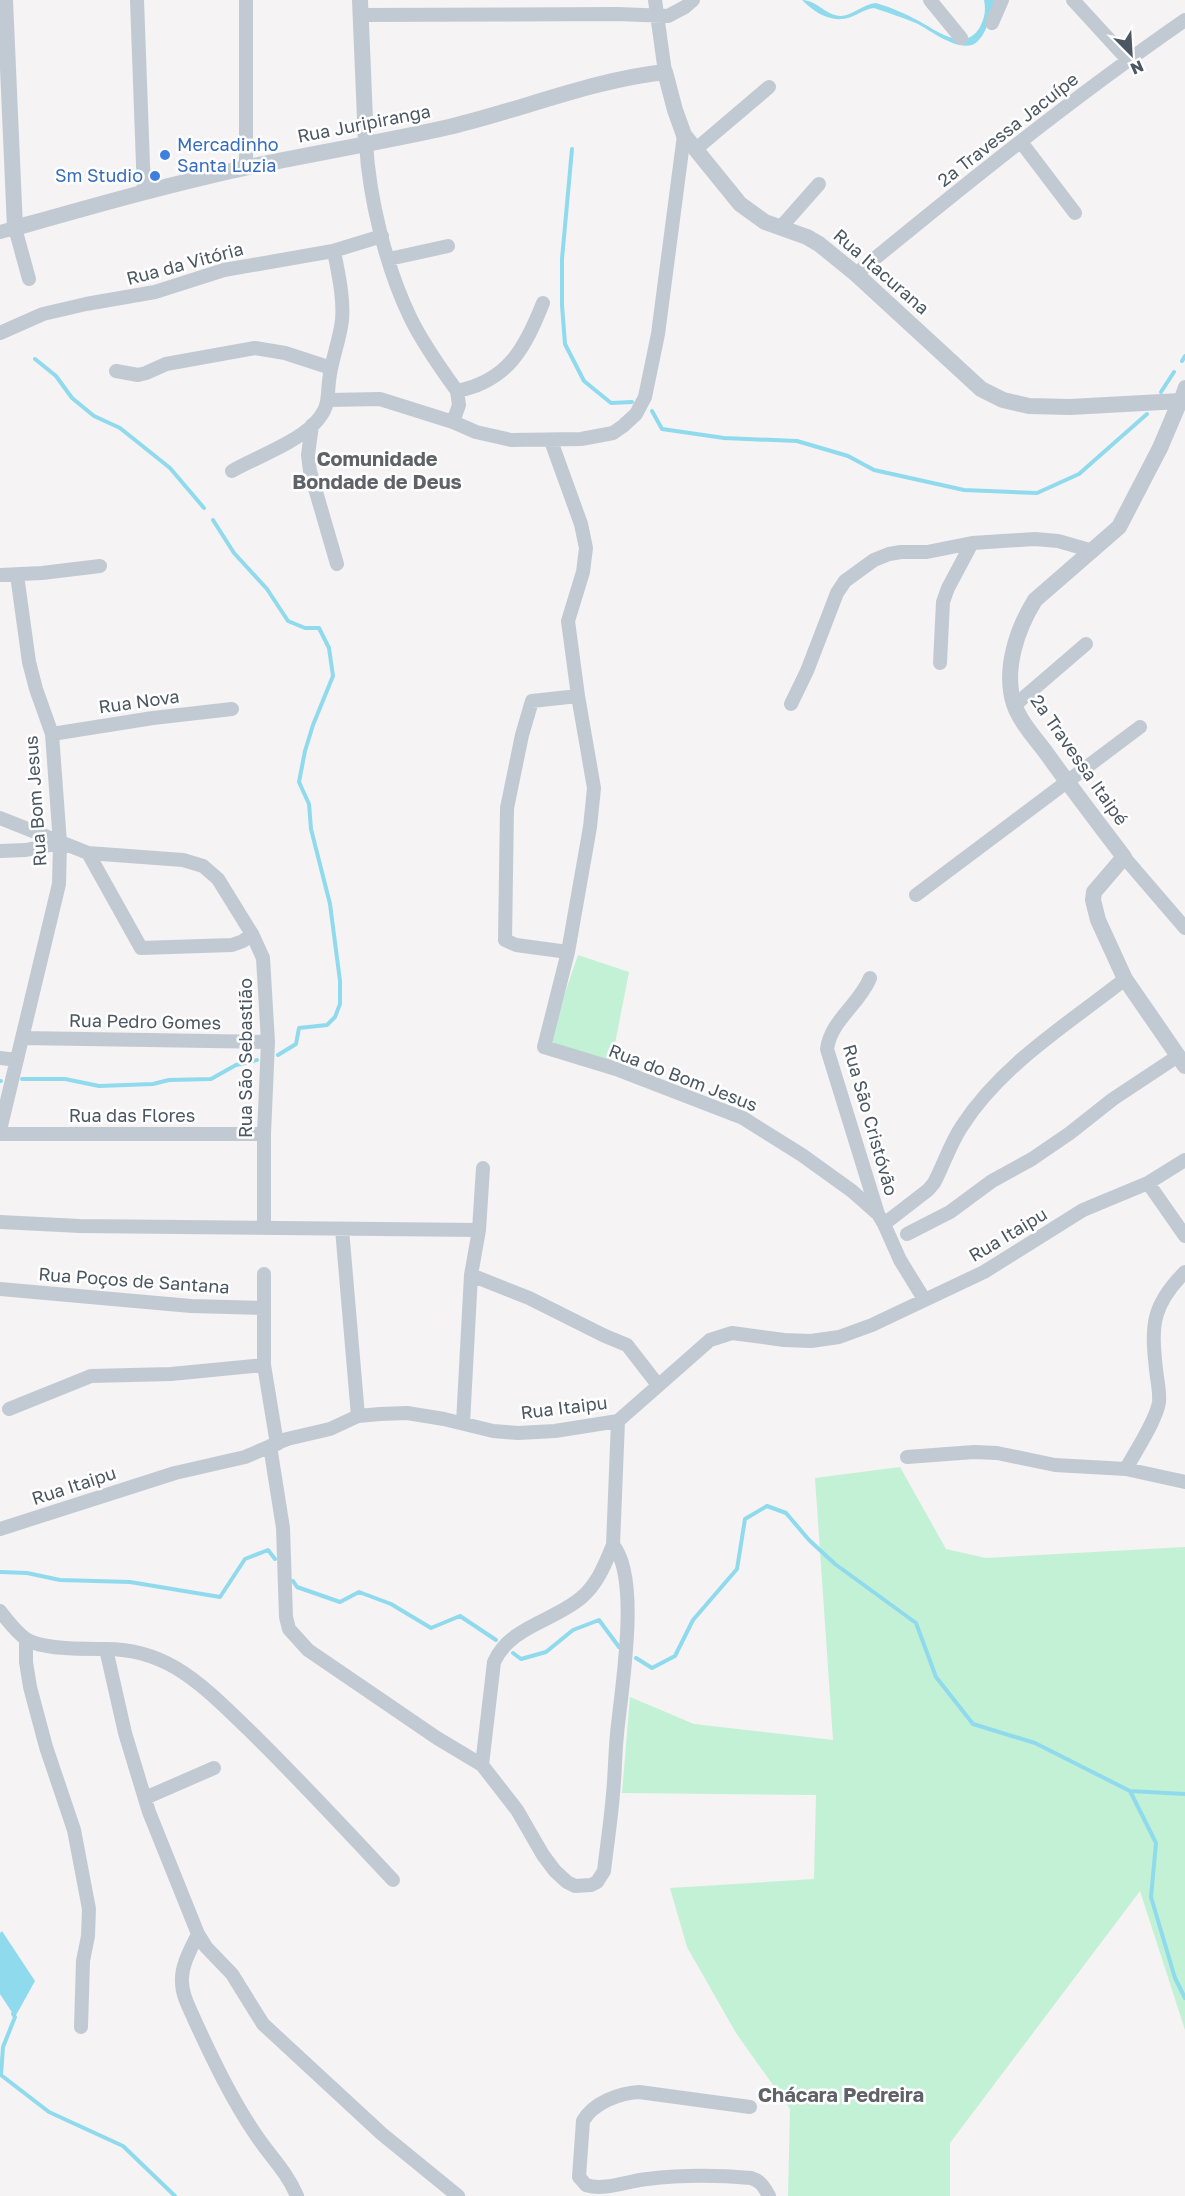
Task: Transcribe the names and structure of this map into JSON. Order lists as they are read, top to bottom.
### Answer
{
  "streets": {
    "street": [
      "Rua Juripiranga",
      "2ª Travessa Jacuípe",
      "Rua da Vitória",
      "Rua Itacurana",
      "Rua Nova",
      "2ª Travessa Itaipé",
      "Rua Bom Jesus",
      "Rua Pedro Gomes",
      "Rua São Sebastião",
      "Rua do Bom Jesus",
      "Rua das Flores",
      "Rua São Cristóvão",
      "Rua Itaipu",
      "Rua Poços de Santana"
    ]
  },
  "crossings": [
    ["Rua Juripiranga", "Rua Itacurana"],
    ["2ª Travessa Jacuípe", "Rua Itacurana"],
    ["Rua Itacurana", "2ª Travessa Itaipé"],
    ["Rua Nova", "Rua Bom Jesus"],
    ["Rua Bom Jesus", "Rua Pedro Gomes"],
    ["Rua Bom Jesus", "Rua São Sebastião"],
    ["Rua Bom Jesus", "Rua das Flores"],
    ["Rua Pedro Gomes", "Rua São Sebastião"],
    ["Rua São Sebastião", "Rua das Flores"],
    ["Rua do Bom Jesus", "Rua São Cristóvão"],
    ["Rua São Cristóvão", "Rua Itaipu"]
  ],
  "districts": ["Comunidade Bondade de Deus", "Chácara Pedreira"],
  "places": ["Mercadinho Santa Luzia", "Sm Studio"],
  "north": "bottom right"
}
